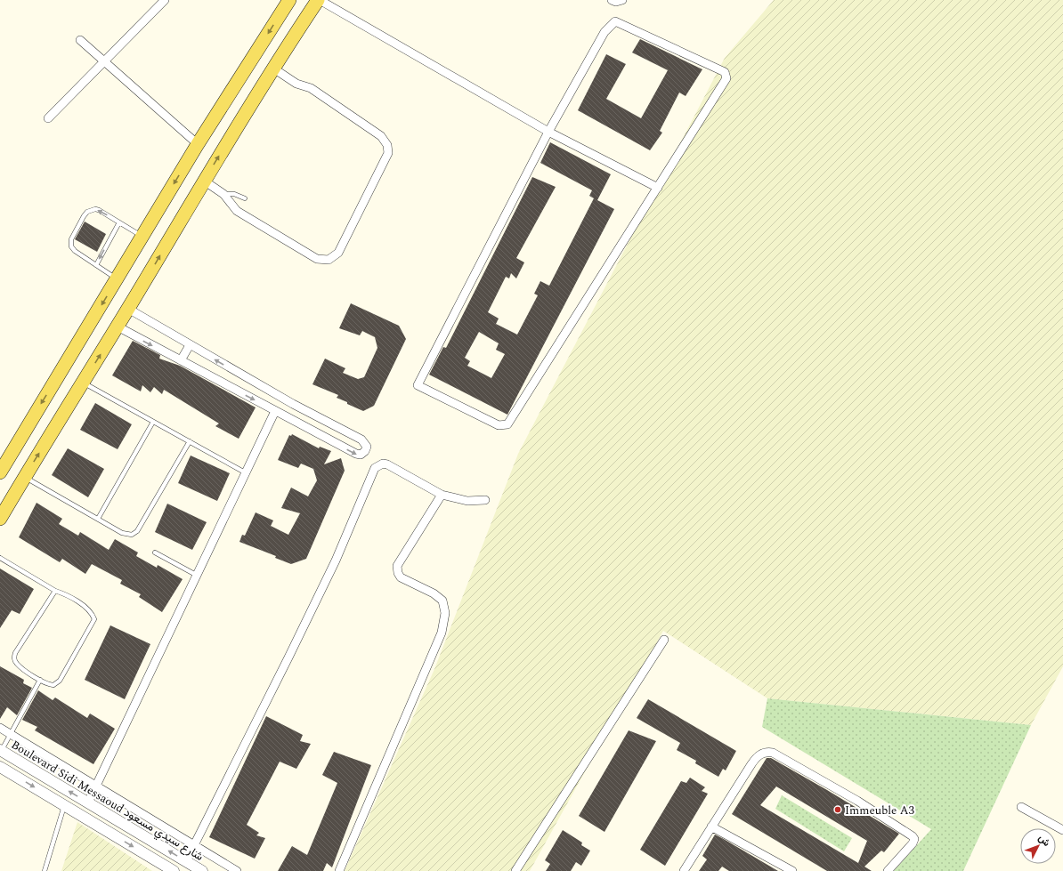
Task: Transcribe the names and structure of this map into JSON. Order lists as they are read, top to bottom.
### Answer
{
  "streets": {
    "street": ["Boulevard Sidi Messaoud شارع سيدي مسعود"]
  },
  "places": ["Immeuble A3"],
  "north": "top right"
}
